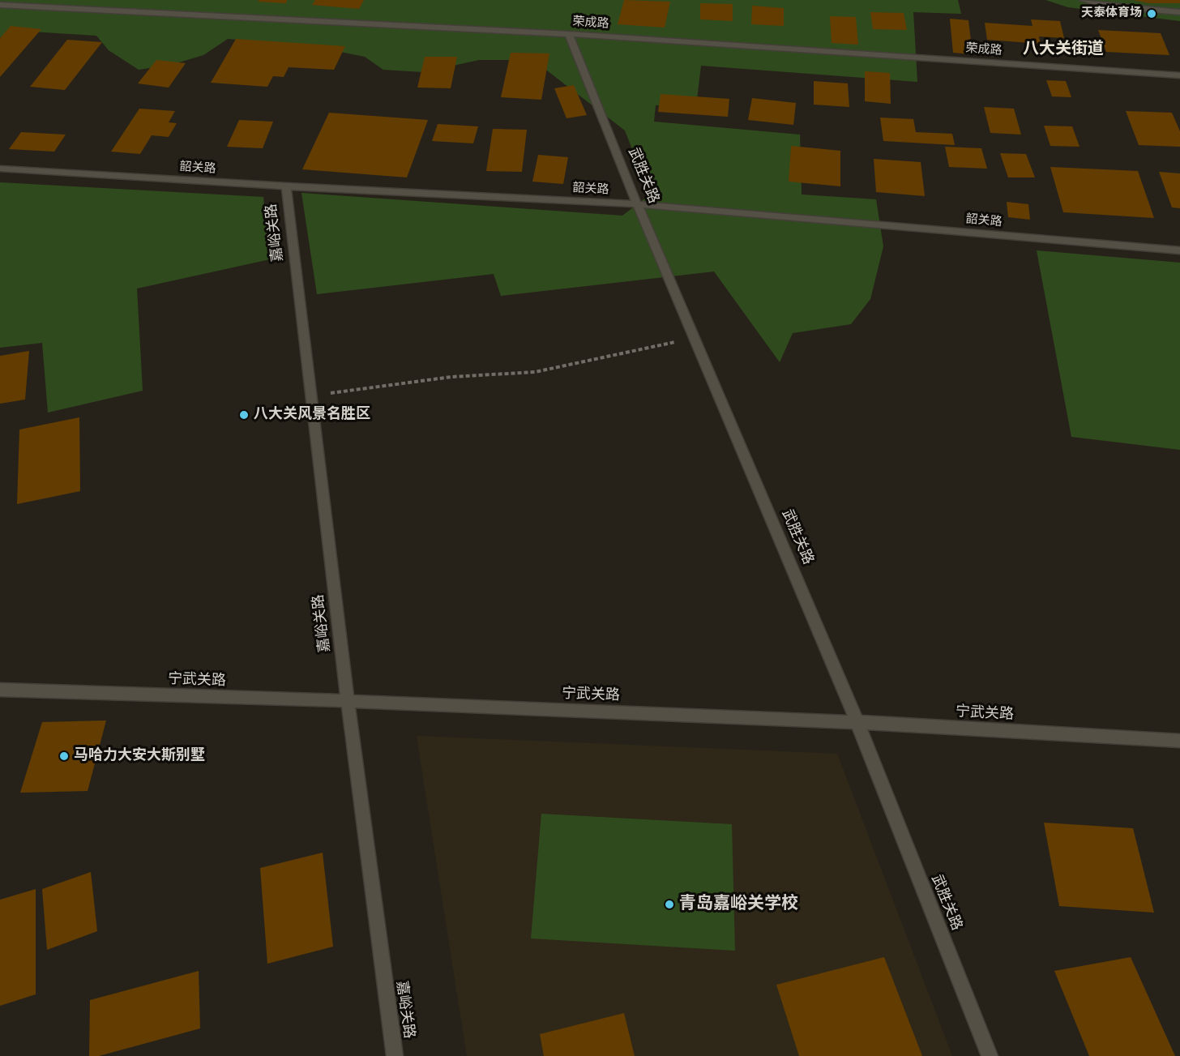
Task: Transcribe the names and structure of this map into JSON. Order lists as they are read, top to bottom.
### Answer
{
  "streets": {
    "street": [
      "荣成路",
      "韶关路",
      "武胜关路",
      "嘉峪关路",
      "宁武关路"
    ]
  },
  "crossings": [
    ["荣成路", "武胜关路"],
    ["韶关路", "武胜关路"],
    ["韶关路", "嘉峪关路"],
    ["武胜关路", "宁武关路"],
    ["嘉峪关路", "宁武关路"]
  ],
  "districts": ["八大关街道"],
  "places": [
    "天泰体育场",
    "八大关风景名胜区",
    "马哈力大安大斯别墅",
    "青岛嘉峪关学校"
  ]
}
